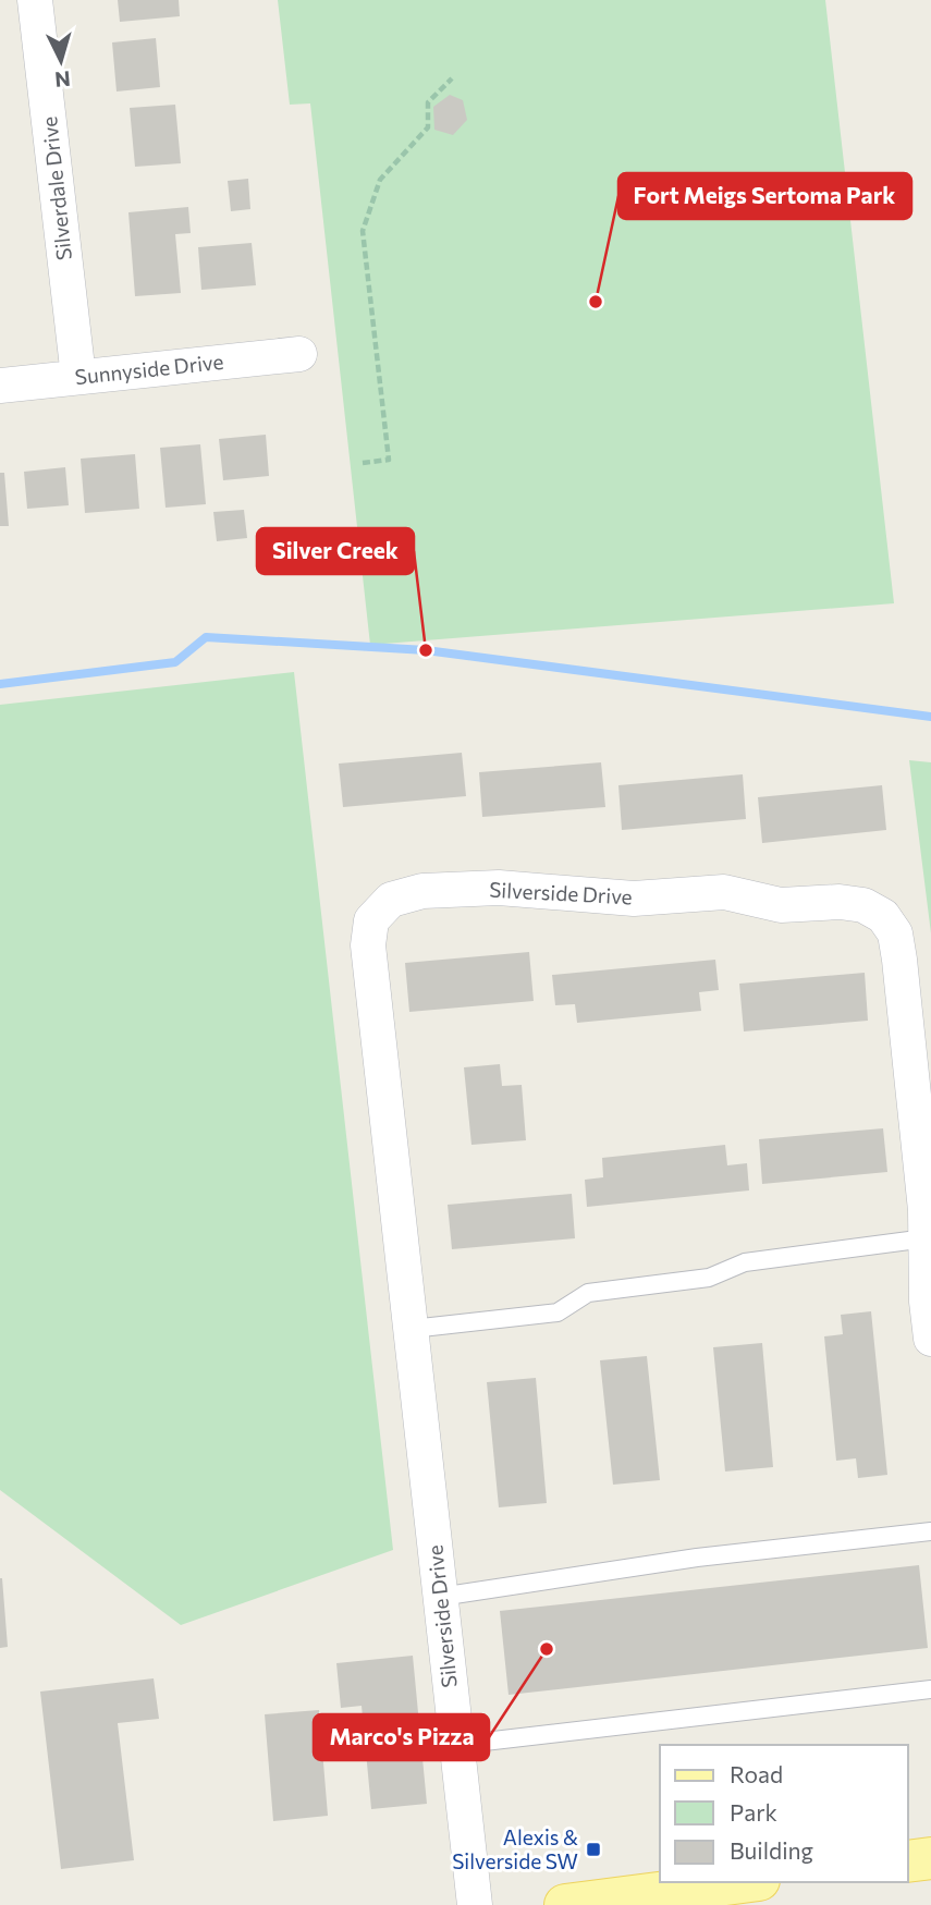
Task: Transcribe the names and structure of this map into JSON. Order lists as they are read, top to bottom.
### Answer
{
  "streets": {
    "street": ["Silverdale Drive", "Sunnyside Drive", "Silverside Drive"]
  },
  "crossings": [
    ["Silverdale Drive", "Sunnyside Drive"]
  ],
  "places": {
    "other": ["Fort Meigs Sertoma Park", "Silver Creek", "Marco's Pizza"],
    "transit": ["Alexis & Silverside SW"]
  },
  "legend": ["Road", "Park", "Building"],
  "north": "bottom"
}
